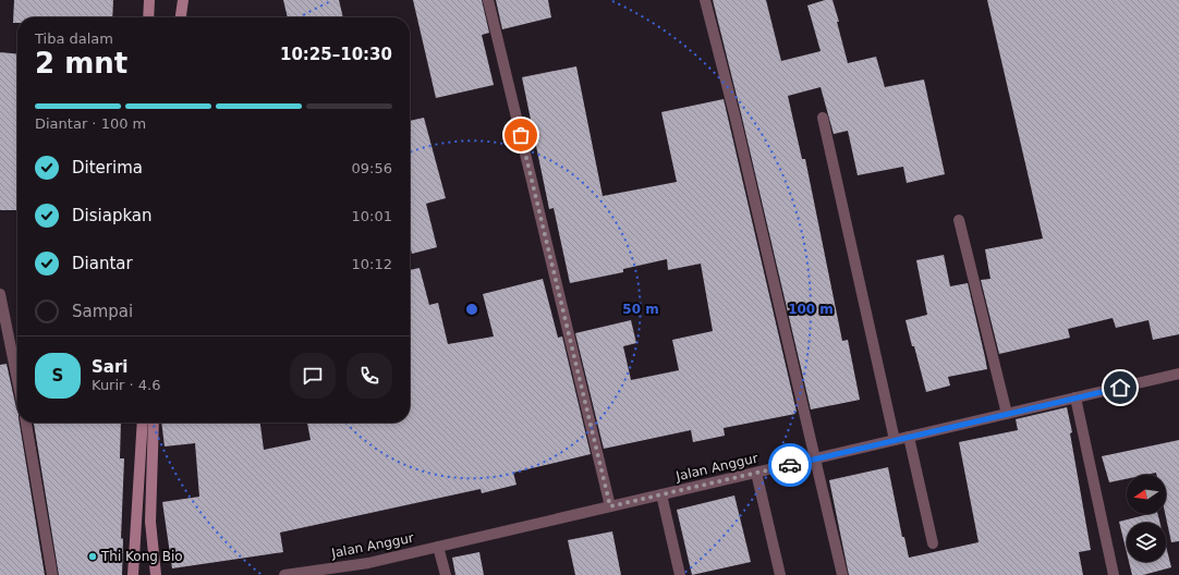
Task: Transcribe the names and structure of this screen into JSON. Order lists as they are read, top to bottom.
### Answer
{
  "streets": {
    "street": ["Jalan Anggur"]
  },
  "places": ["Thi Kong Bio"],
  "north": "left",
  "page": {
    "heading": ["2 mnt", "Tiba dalam", "10:25–10:30"],
    "panel": ["Sari", "Kurir · 4.6"],
    "bar": "Diantar · 100 m",
    "list": [
      ["Diterima", "09:56"],
      ["Disiapkan", "10:01"],
      ["Diantar", "10:12"],
      "Sampai"
    ],
    "round": "S"
  },
  "rings": ["50 m", "100 m"]
}
